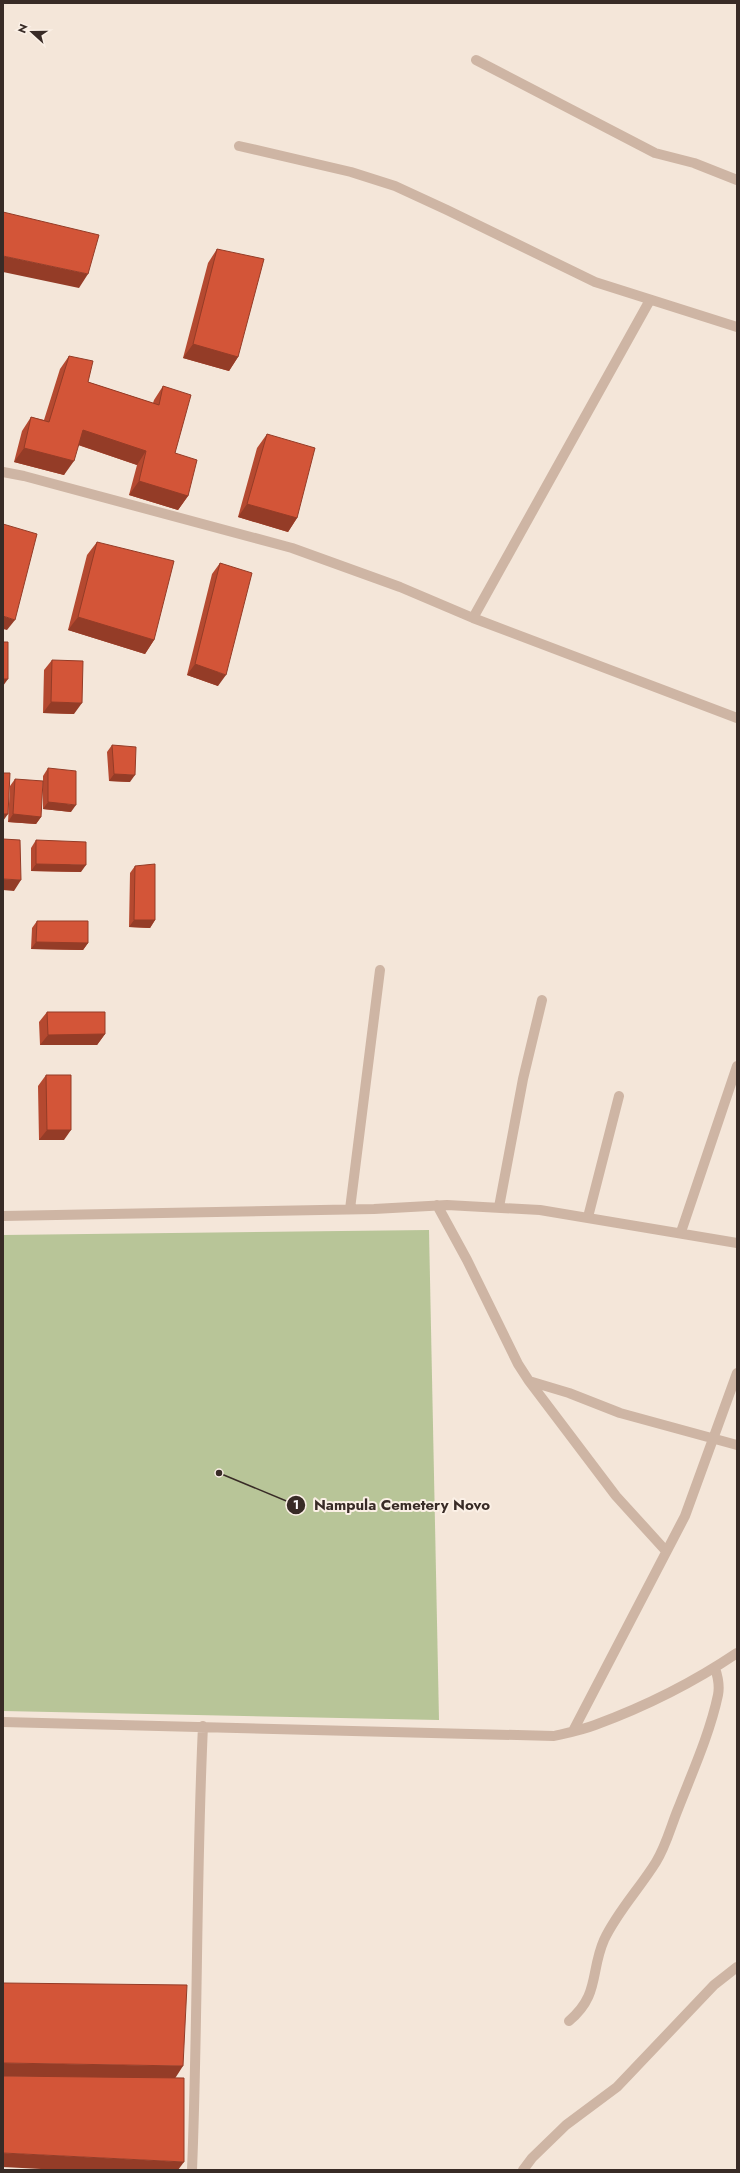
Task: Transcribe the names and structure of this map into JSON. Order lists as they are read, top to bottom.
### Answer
{
  "places": ["Nampula Cemetery Novo"],
  "north": "left"
}
